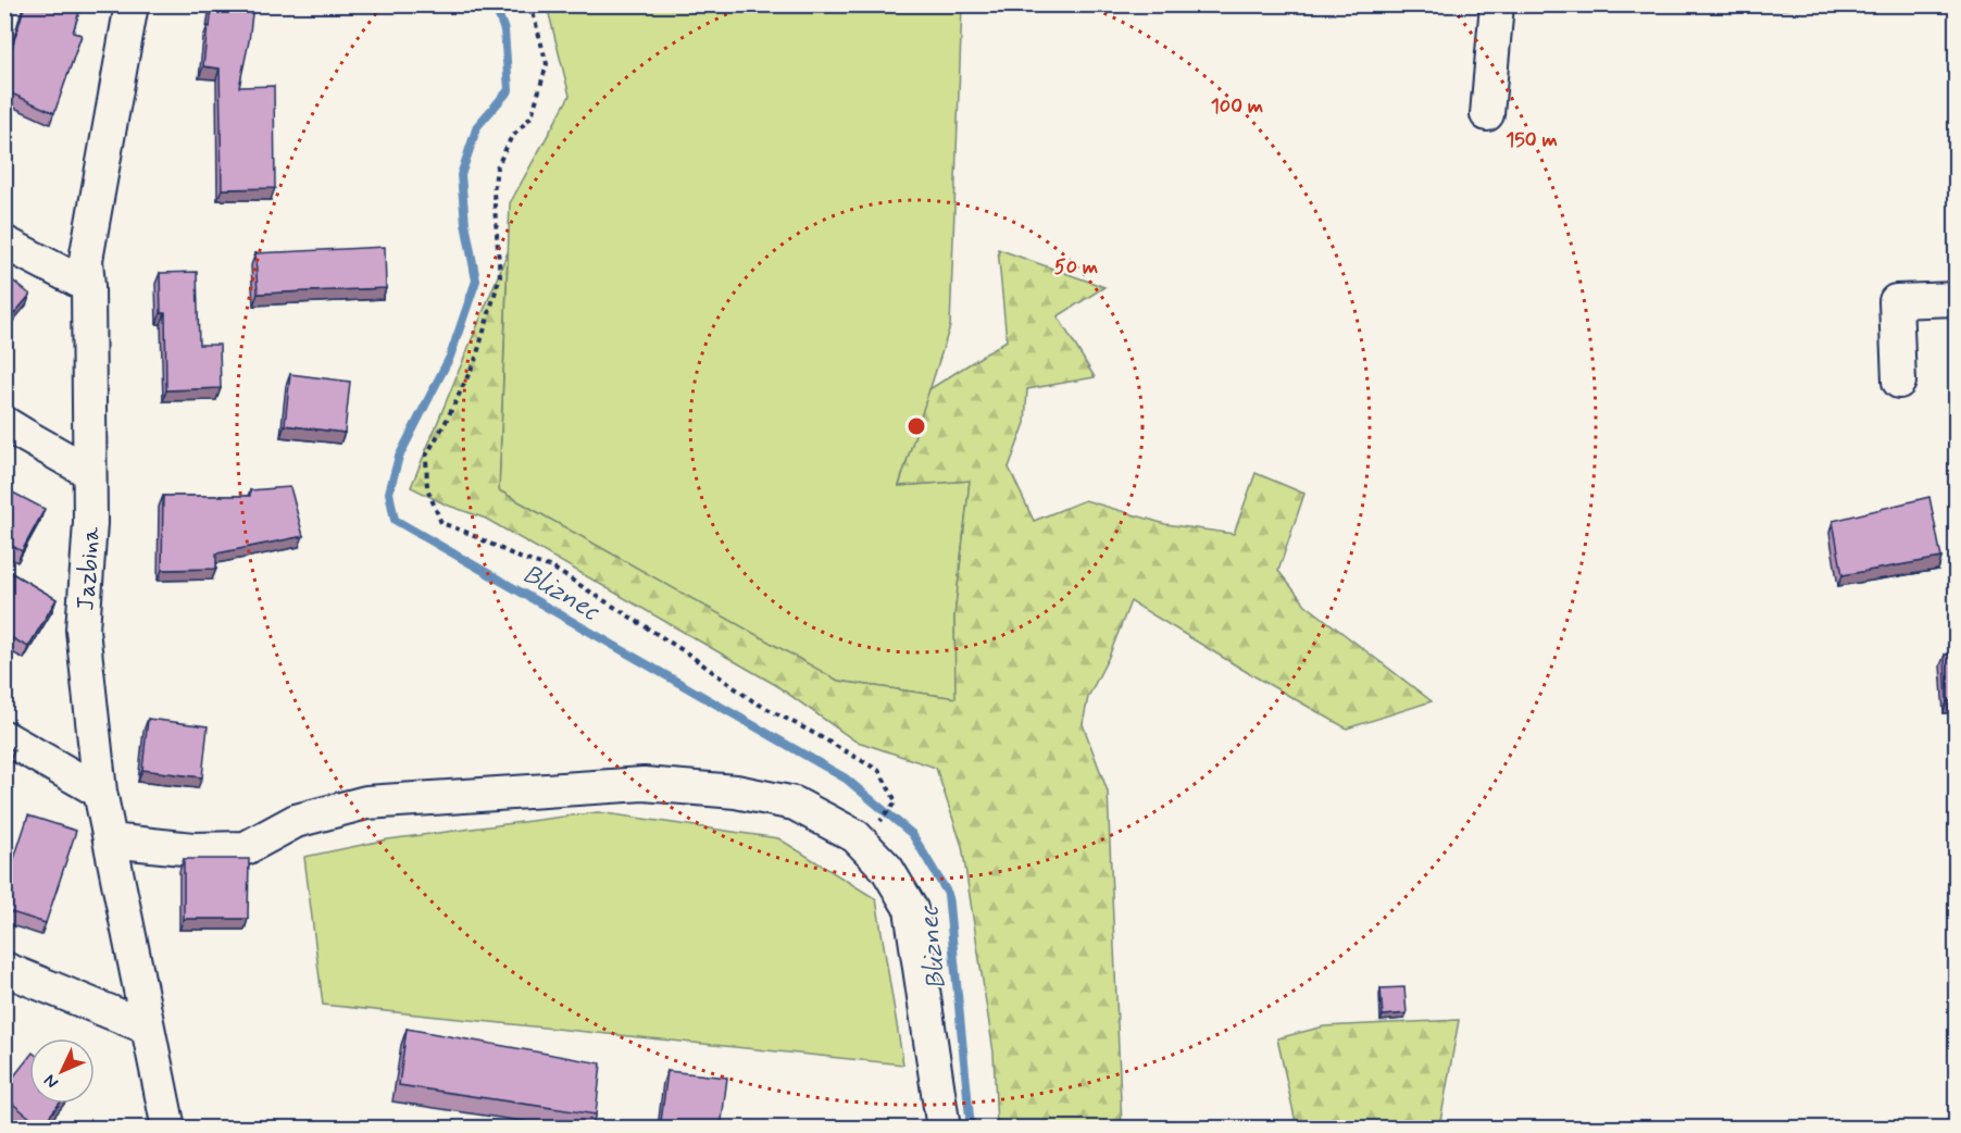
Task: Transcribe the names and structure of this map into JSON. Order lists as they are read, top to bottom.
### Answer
{
  "streets": {
    "street": ["Jazbina"]
  },
  "water": ["Bliznec"],
  "north": "bottom left",
  "rings": ["100 m", "150 m", "50 m"]
}
